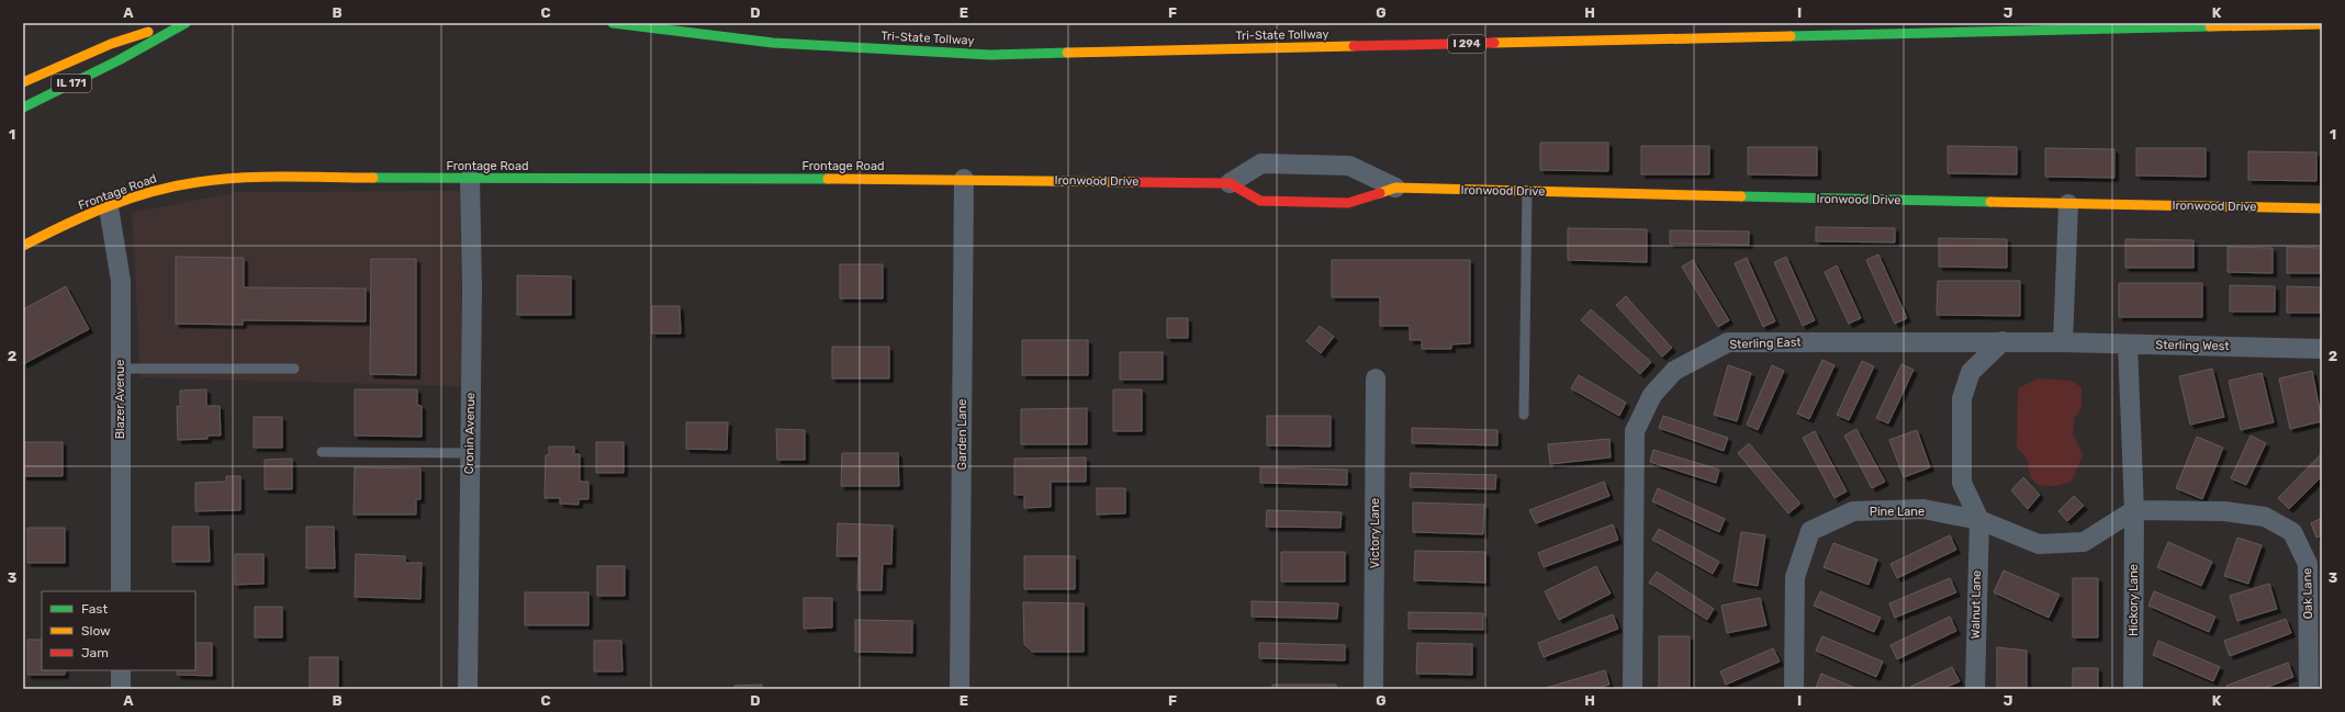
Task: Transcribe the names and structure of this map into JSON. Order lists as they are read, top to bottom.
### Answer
{
  "streets": {
    "main road": [
      "Tri-State Tollway",
      "I 294",
      "IL 171",
      "Frontage Road",
      "Ironwood Drive"
    ],
    "street": [
      "Sterling East",
      "Sterling West",
      "Blazer Avenue",
      "Cronin Avenue",
      "Garden Lane",
      "Pine Lane",
      "Victory Lane",
      "Oak Lane",
      "Hickory Lane",
      "Walnut Lane"
    ]
  },
  "crossings": [
    ["Frontage Road", "Ironwood Drive"],
    ["Frontage Road", "Blazer Avenue"],
    ["Frontage Road", "Cronin Avenue"],
    ["Frontage Road", "Garden Lane"],
    ["Ironwood Drive", "Garden Lane"],
    ["Sterling East", "Sterling West"],
    ["Sterling West", "Hickory Lane"],
    ["Pine Lane", "Oak Lane"],
    ["Pine Lane", "Hickory Lane"],
    ["Pine Lane", "Walnut Lane"],
    ["Oak Lane", "Hickory Lane"]
  ],
  "legend": ["Fast", "Slow", "Jam"],
  "grid": {
    "columns": [
      "A",
      "B",
      "C",
      "D",
      "E",
      "F",
      "G",
      "H",
      "I",
      "J",
      "K"
    ],
    "rows": ["1", "2", "3"]
  }
}
